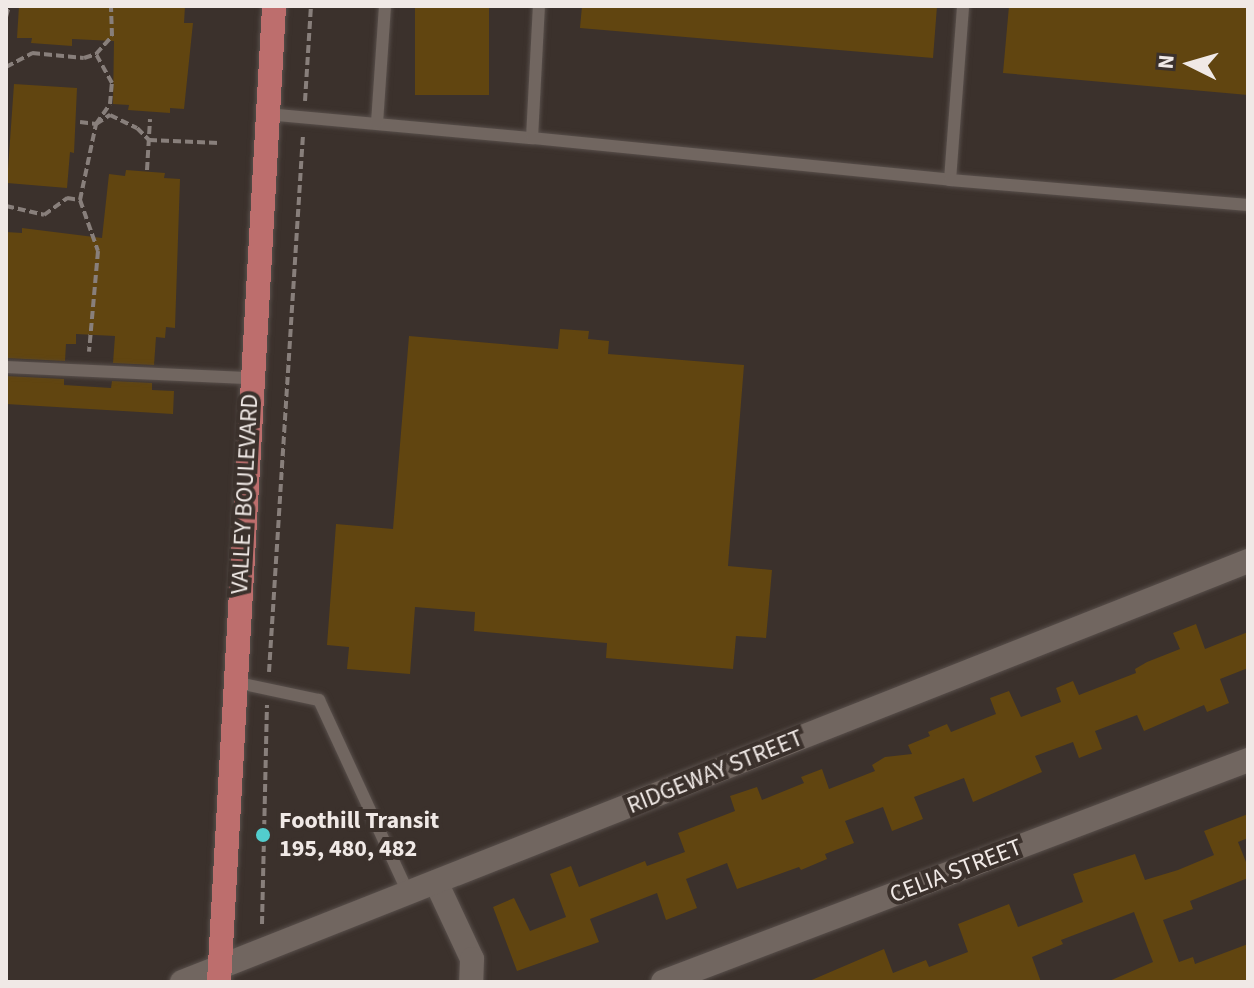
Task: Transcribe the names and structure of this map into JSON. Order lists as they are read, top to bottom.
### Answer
{
  "streets": {
    "main road": ["VALLEY BOULEVARD"],
    "street": ["RIDGEWAY STREET", "CELIA STREET"]
  },
  "crossings": [
    ["VALLEY BOULEVARD", "RIDGEWAY STREET"]
  ],
  "places": ["Foothill Transit 195, 480, 482"],
  "north": "left"
}
